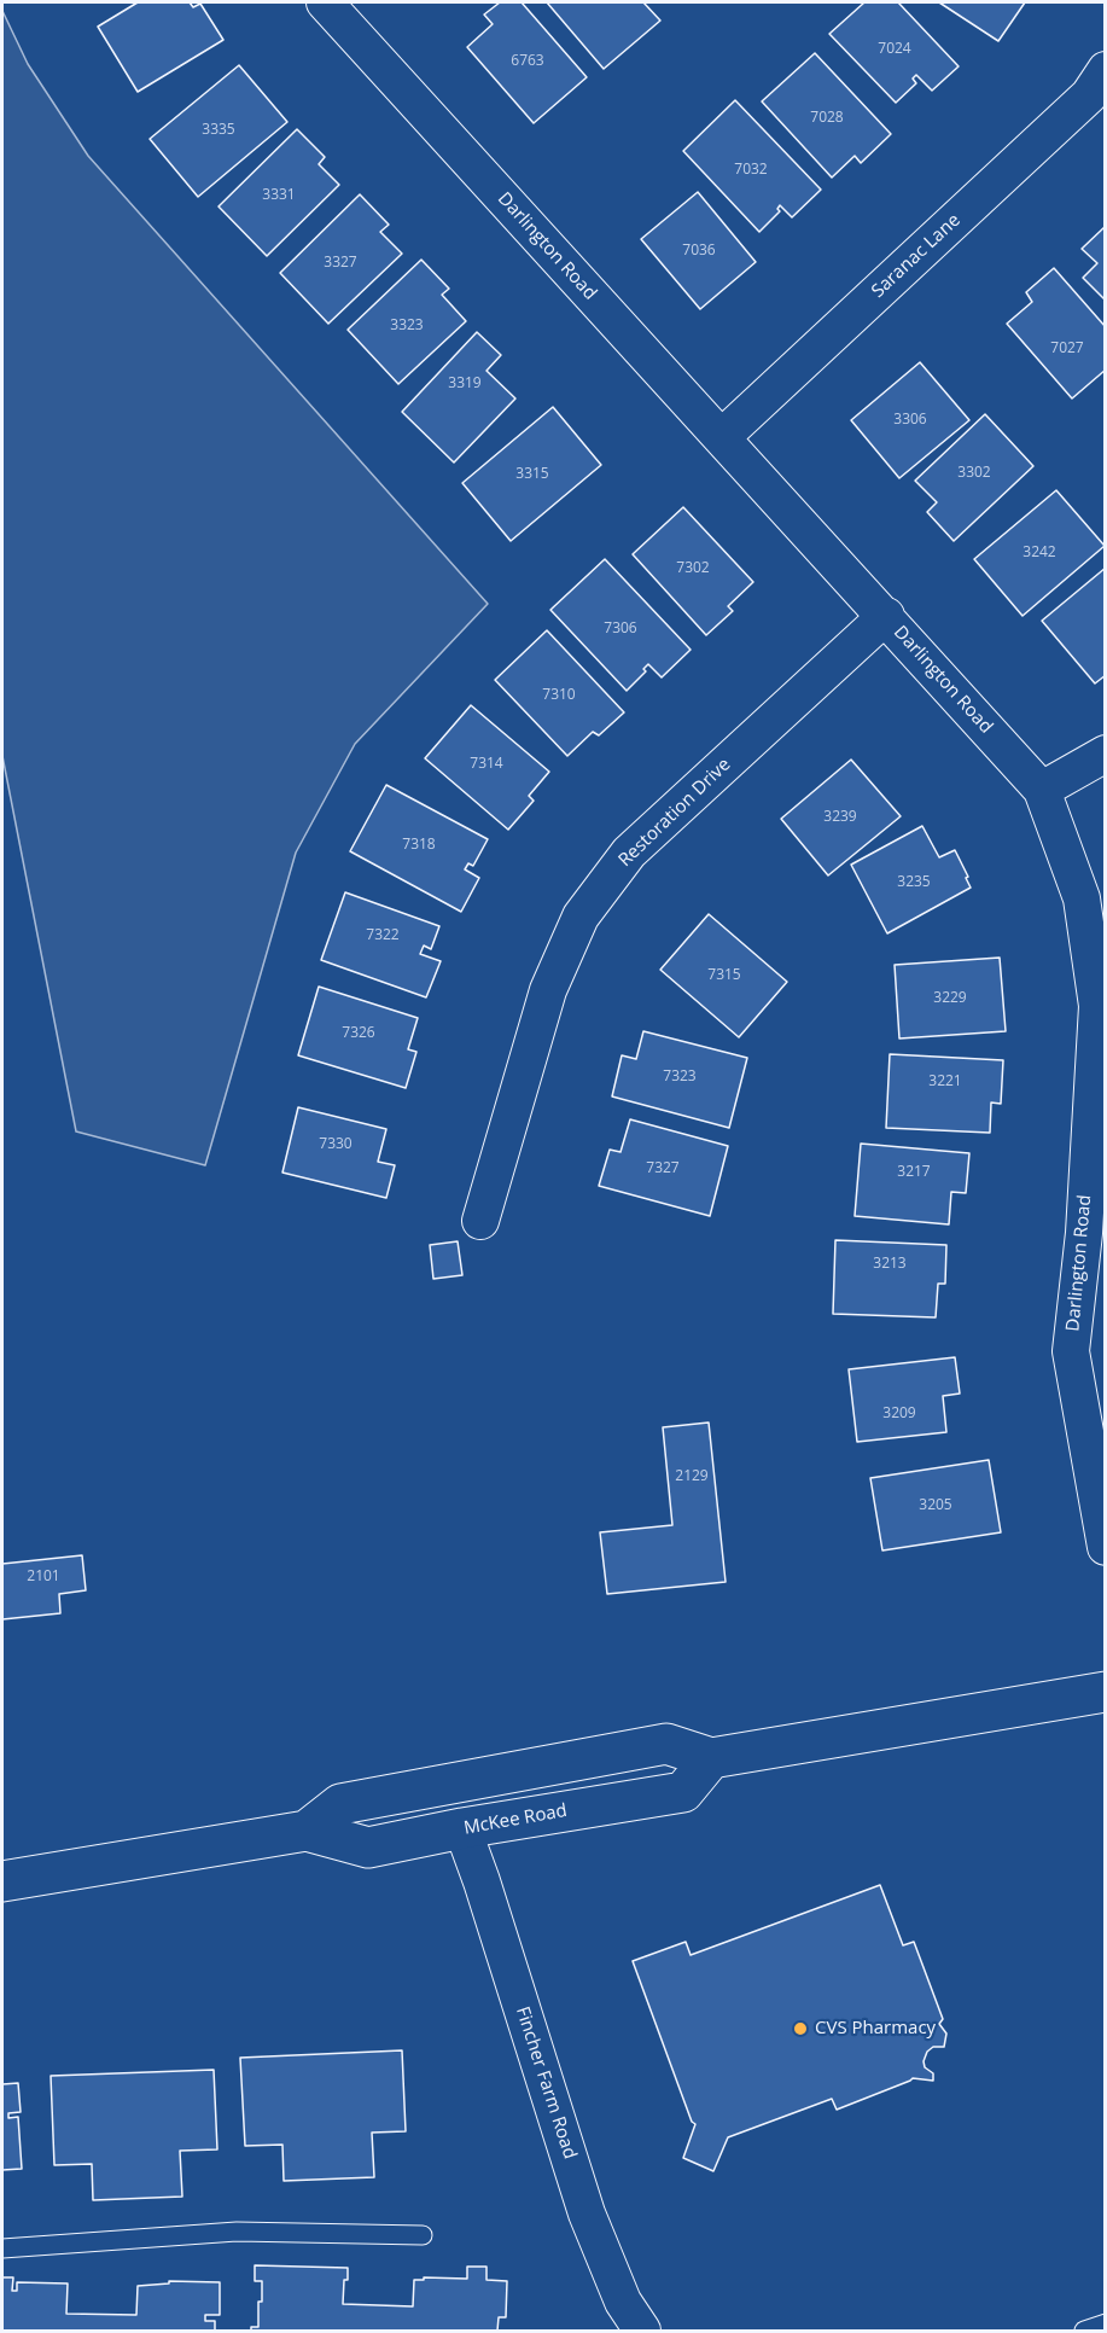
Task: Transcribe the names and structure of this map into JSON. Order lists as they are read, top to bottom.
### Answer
{
  "streets": {
    "street": [
      "Darlington Road",
      "Saranac Lane",
      "Restoration Drive",
      "McKee Road",
      "Fincher Farm Road"
    ]
  },
  "crossings": [
    ["Darlington Road", "Saranac Lane"],
    ["Darlington Road", "Restoration Drive"],
    ["McKee Road", "Fincher Farm Road"]
  ],
  "places": ["CVS Pharmacy"],
  "house_numbers": [
    "7024",
    "6763",
    "7028",
    "3335",
    "7032",
    "3331",
    "7036",
    "3327",
    "3323",
    "7027",
    "3319",
    "3306",
    "3302",
    "3315",
    "3242",
    "7302",
    "7306",
    "7310",
    "7314",
    "3239",
    "7318",
    "3235",
    "7322",
    "7315",
    "3229",
    "7326",
    "7323",
    "3221",
    "7330",
    "7327",
    "3217",
    "3213",
    "3209",
    "2129",
    "3205",
    "2101"
  ]
}
